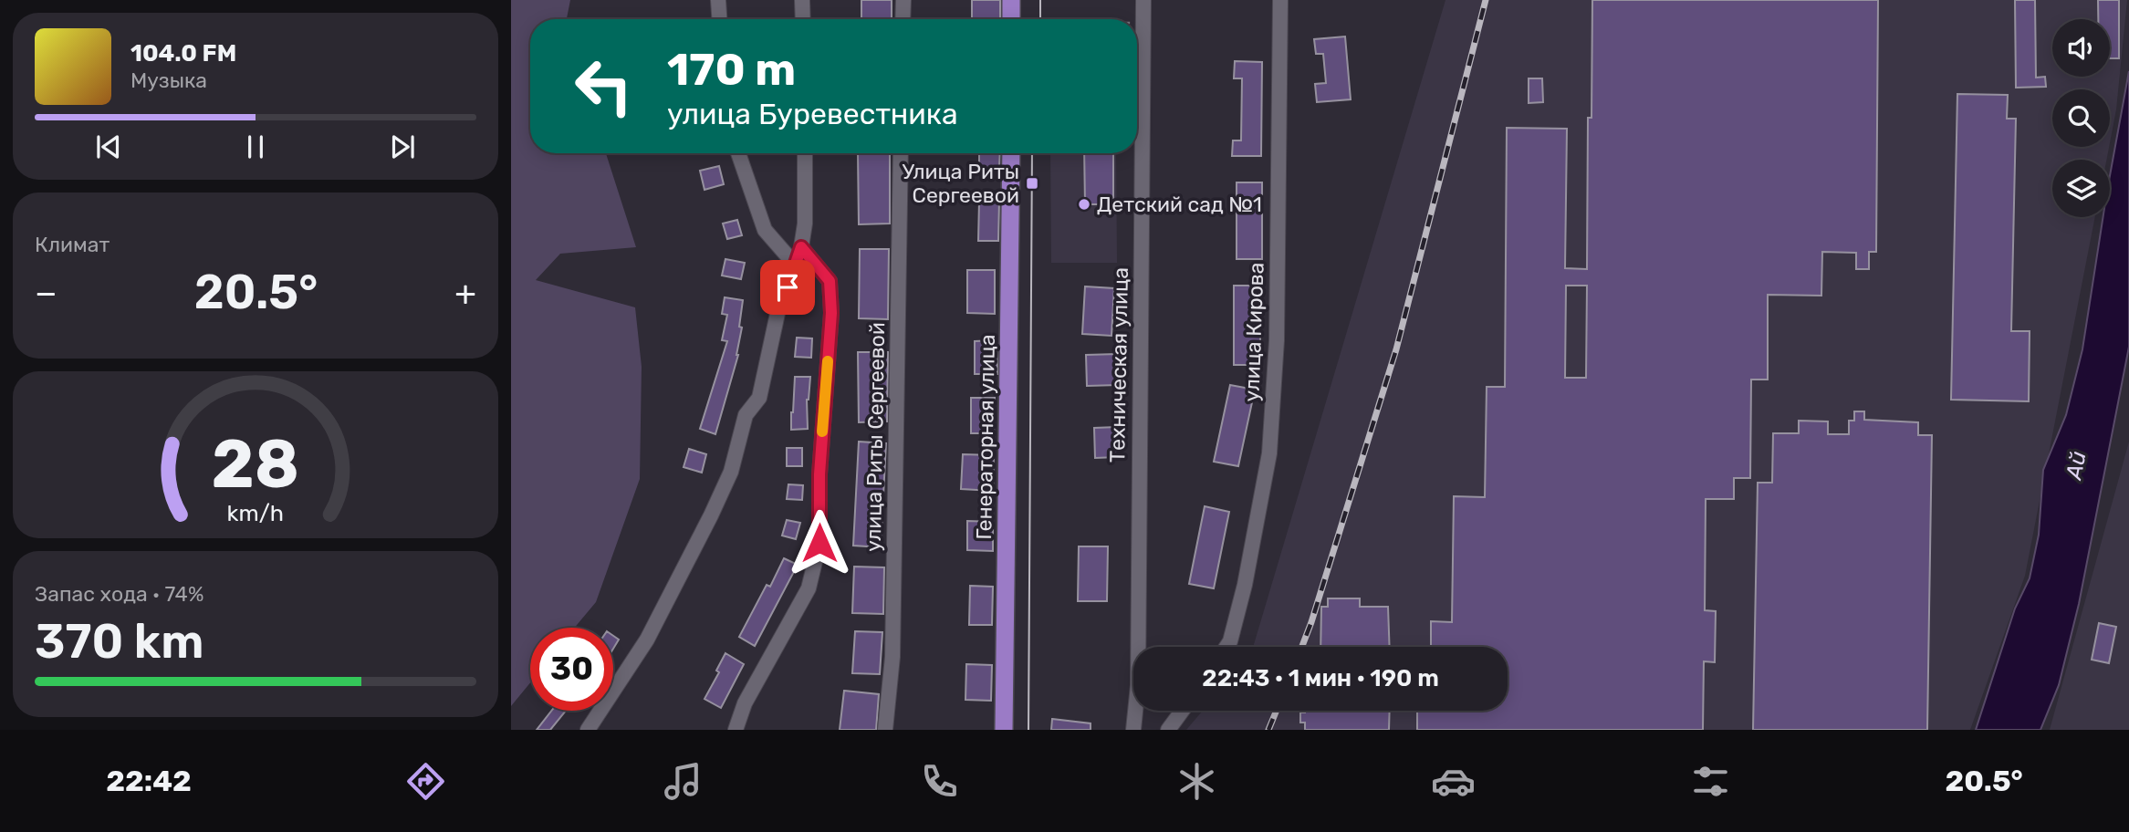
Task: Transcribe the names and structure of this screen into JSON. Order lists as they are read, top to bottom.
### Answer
{
  "streets": {
    "main road": ["Генераторная улица"],
    "street": ["улица Кирова", "Техническая улица", "улица Риты Сергеевой"]
  },
  "water": ["Ай"],
  "places": {
    "transit": ["Улица Риты Сергеевой"],
    "other": ["Детский сад №1"]
  },
  "page": {
    "turn": ["170 m", "улица Буревестника"],
    "song": ["104.0 FM", "Музыка"],
    "tile": [
      "Климат",
      ["Запас хода · 74%", "370 km"]
    ],
    "heat": ["−", "20.5°", "+"],
    "limit": "30",
    "trip": "22:43 · 1 мин · 190 m",
    "tabs": ["22:42", "20.5°"],
    "gauge": ["28", "km/h"]
  }
}
